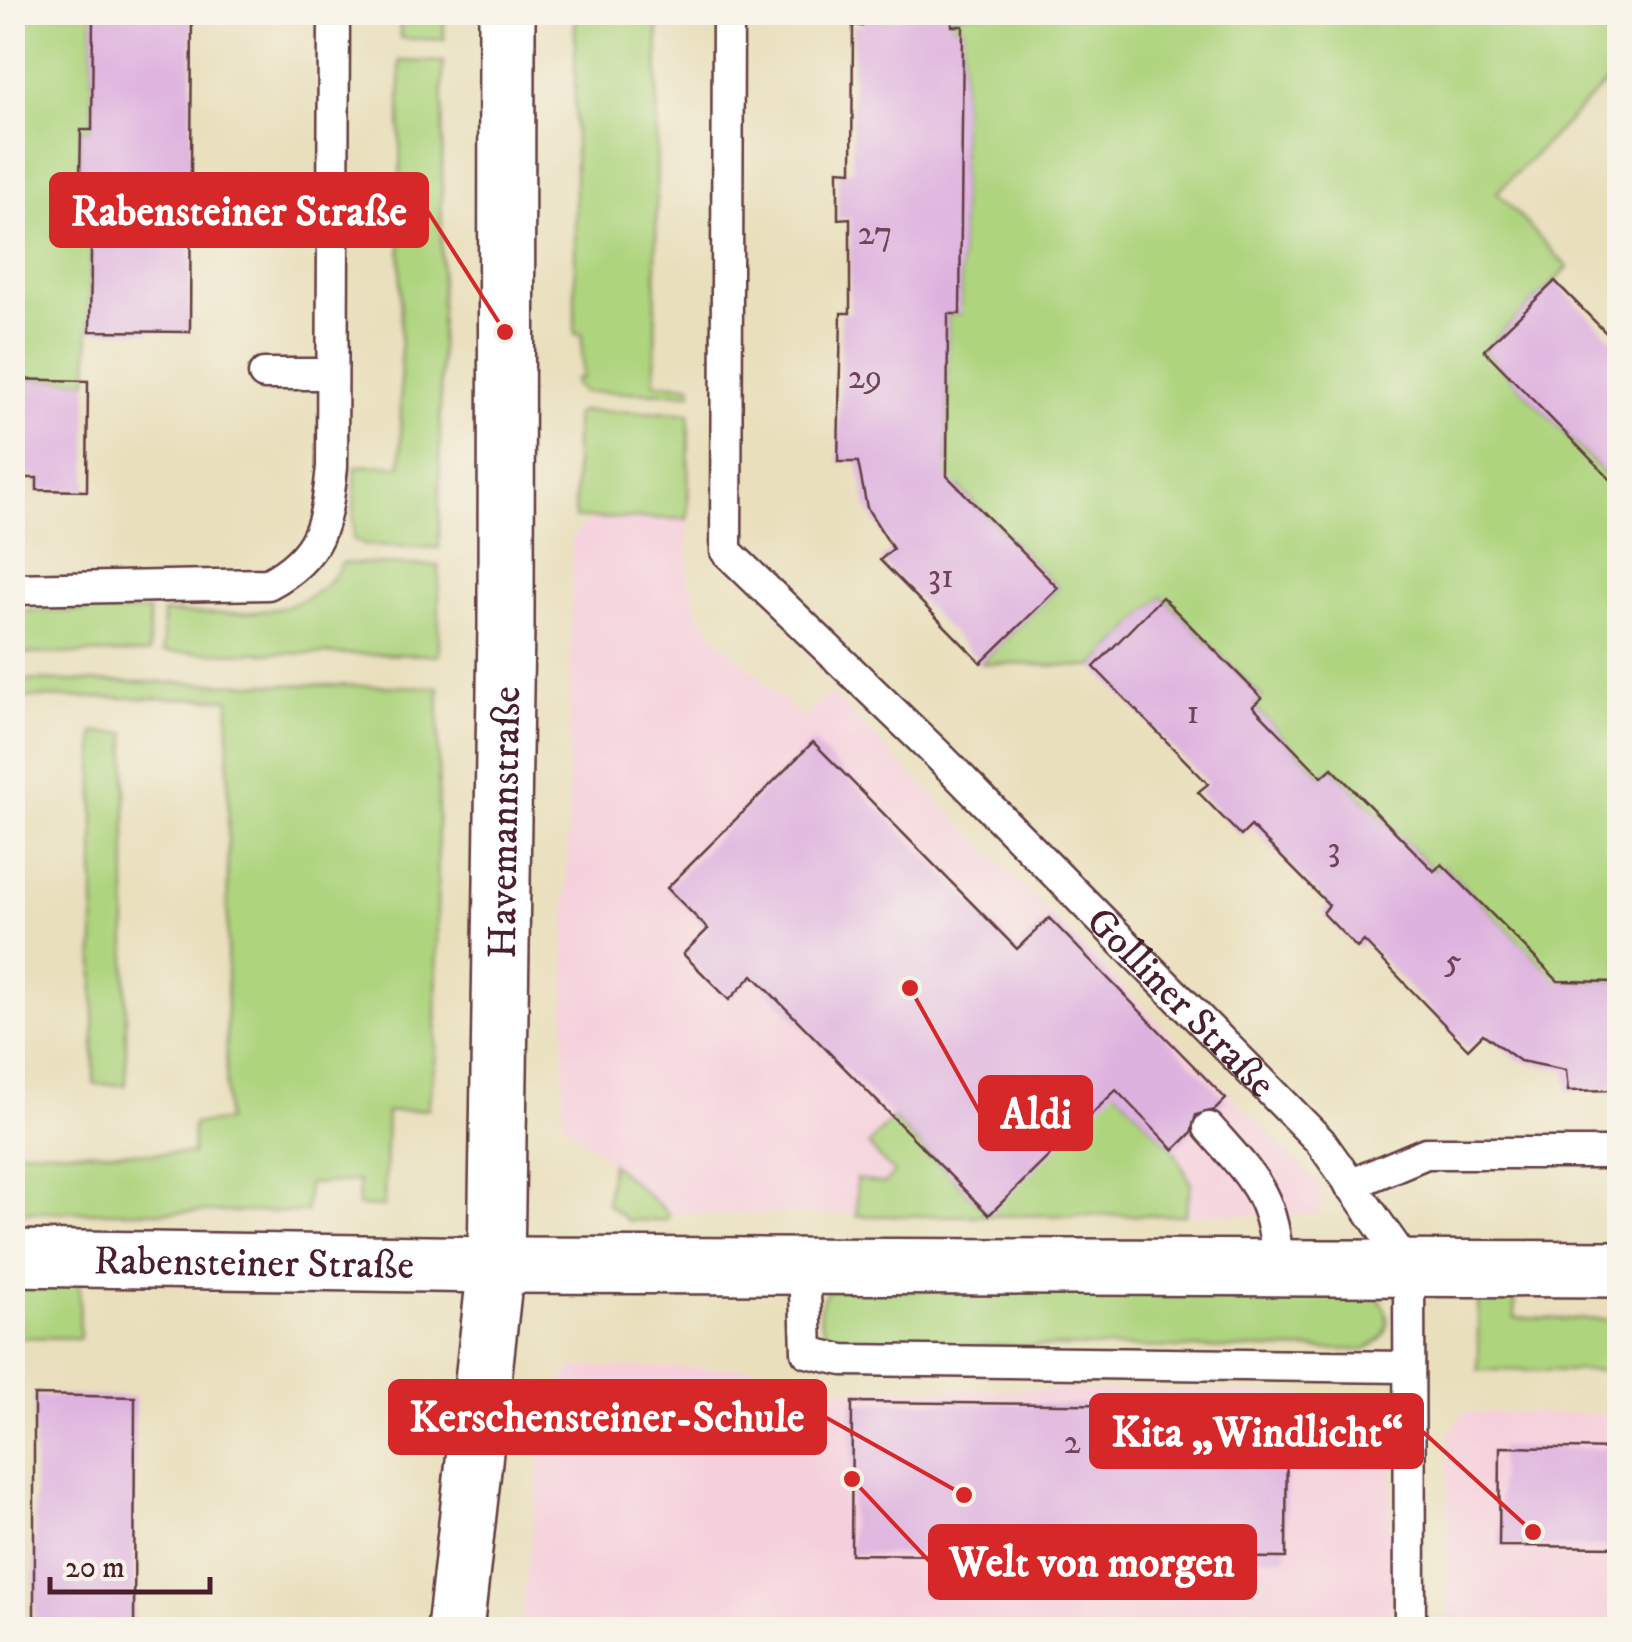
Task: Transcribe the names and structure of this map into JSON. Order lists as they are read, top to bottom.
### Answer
{
  "streets": {
    "street": ["Havemannstraße", "Rabensteiner Straße"],
    "lane": ["Golliner Straße"]
  },
  "crossings": [
    ["Havemannstraße", "Rabensteiner Straße"]
  ],
  "places": [
    "Rabensteiner Straße",
    "Aldi",
    "Welt von morgen",
    "Kerschensteiner-Schule",
    "Kita „Windlicht“"
  ],
  "house_numbers": [
    "27",
    "29",
    "31",
    "1",
    "3",
    "5",
    "2"
  ],
  "scale_bar": "20 m"
}
